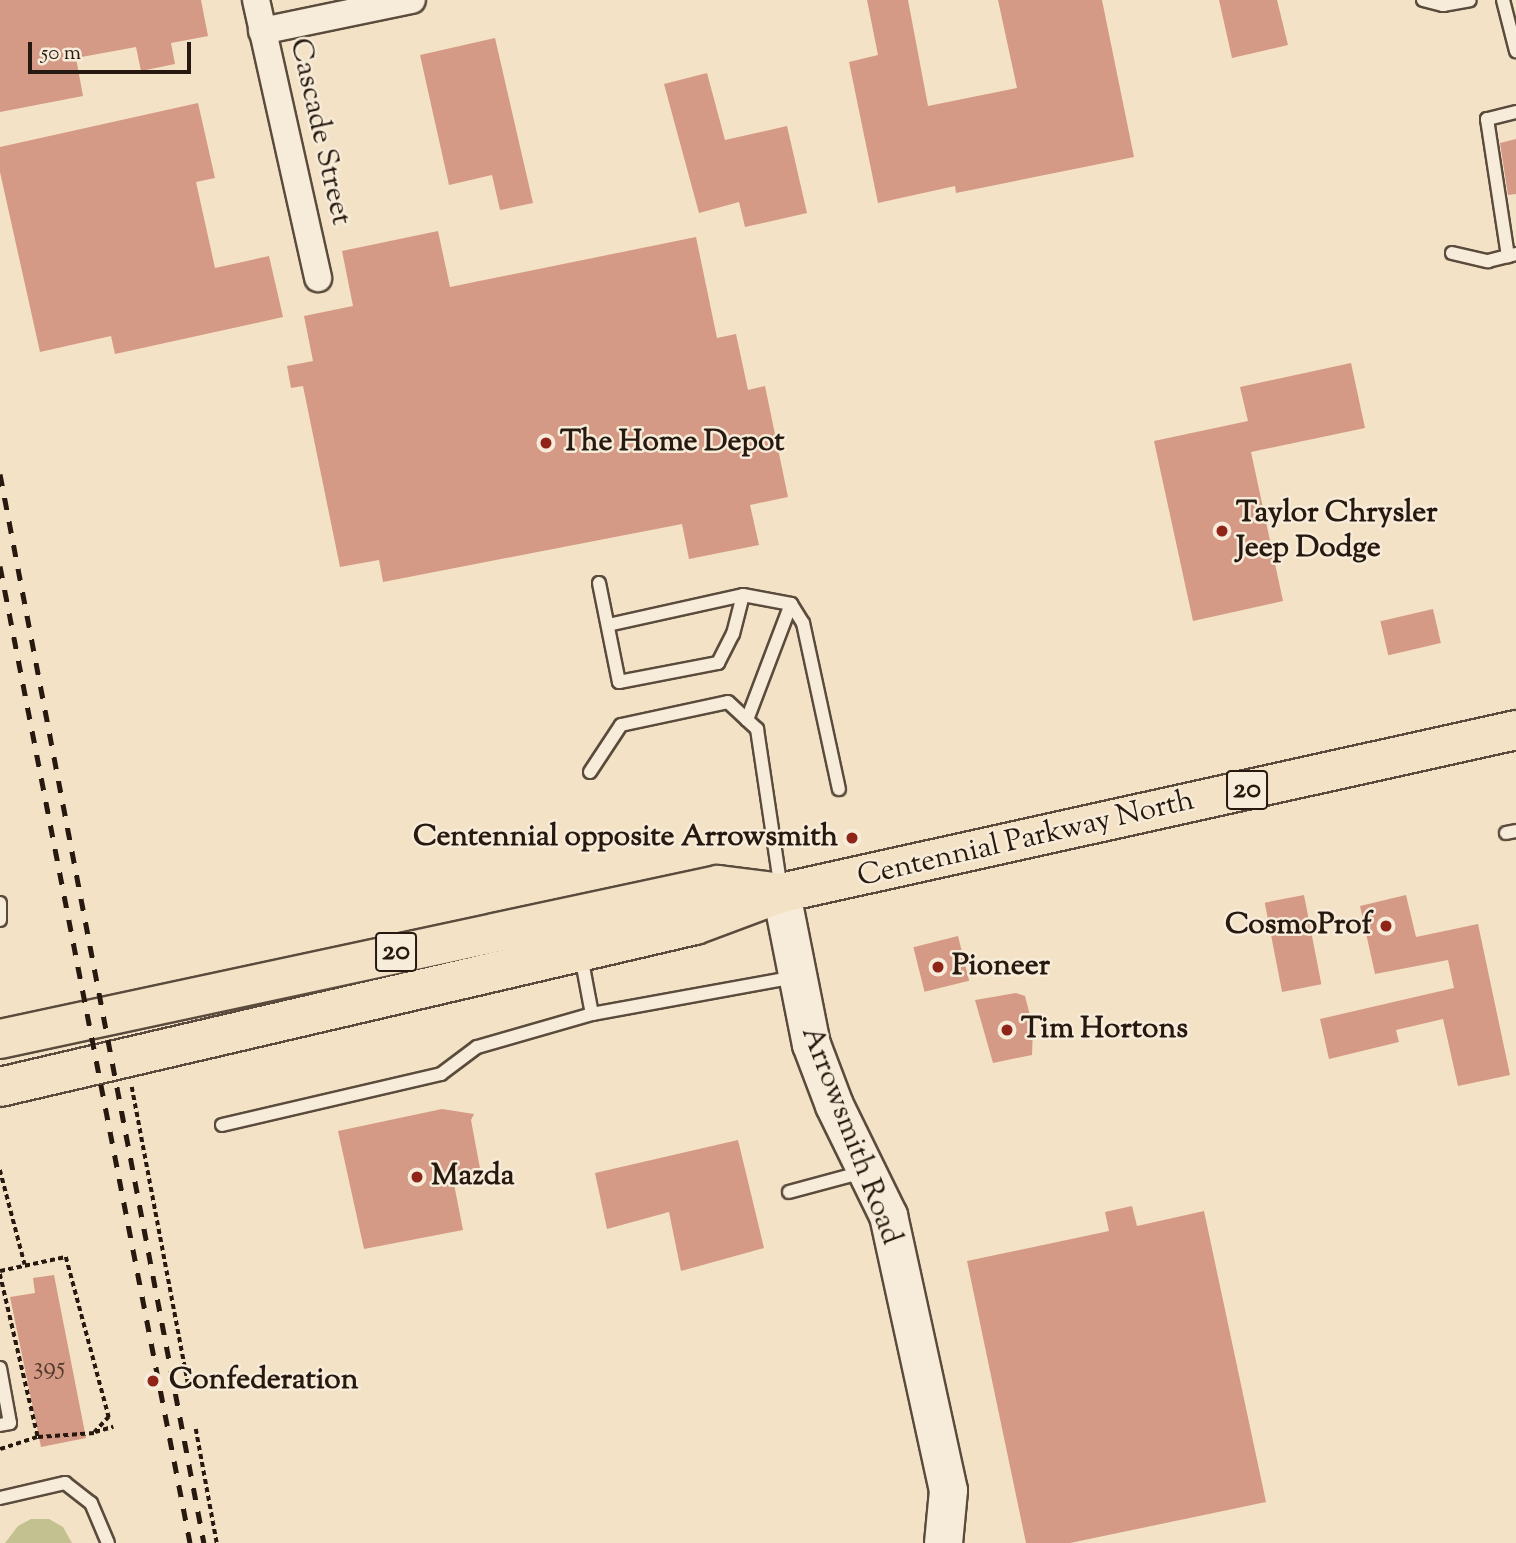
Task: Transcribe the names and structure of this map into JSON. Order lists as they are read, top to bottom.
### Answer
{
  "streets": {
    "main road": ["20", "Centennial Parkway North"],
    "street": ["Cascade Street", "Arrowsmith Road"]
  },
  "crossings": [
    ["Centennial Parkway North", "Arrowsmith Road"]
  ],
  "places": [
    "The Home Depot",
    "Taylor Chrysler Jeep Dodge",
    "Centennial opposite Arrowsmith",
    "CosmoProf",
    "Pioneer",
    "Tim Hortons",
    "Mazda",
    "Confederation"
  ],
  "house_numbers": ["395"],
  "scale_bar": "50 m"
}
